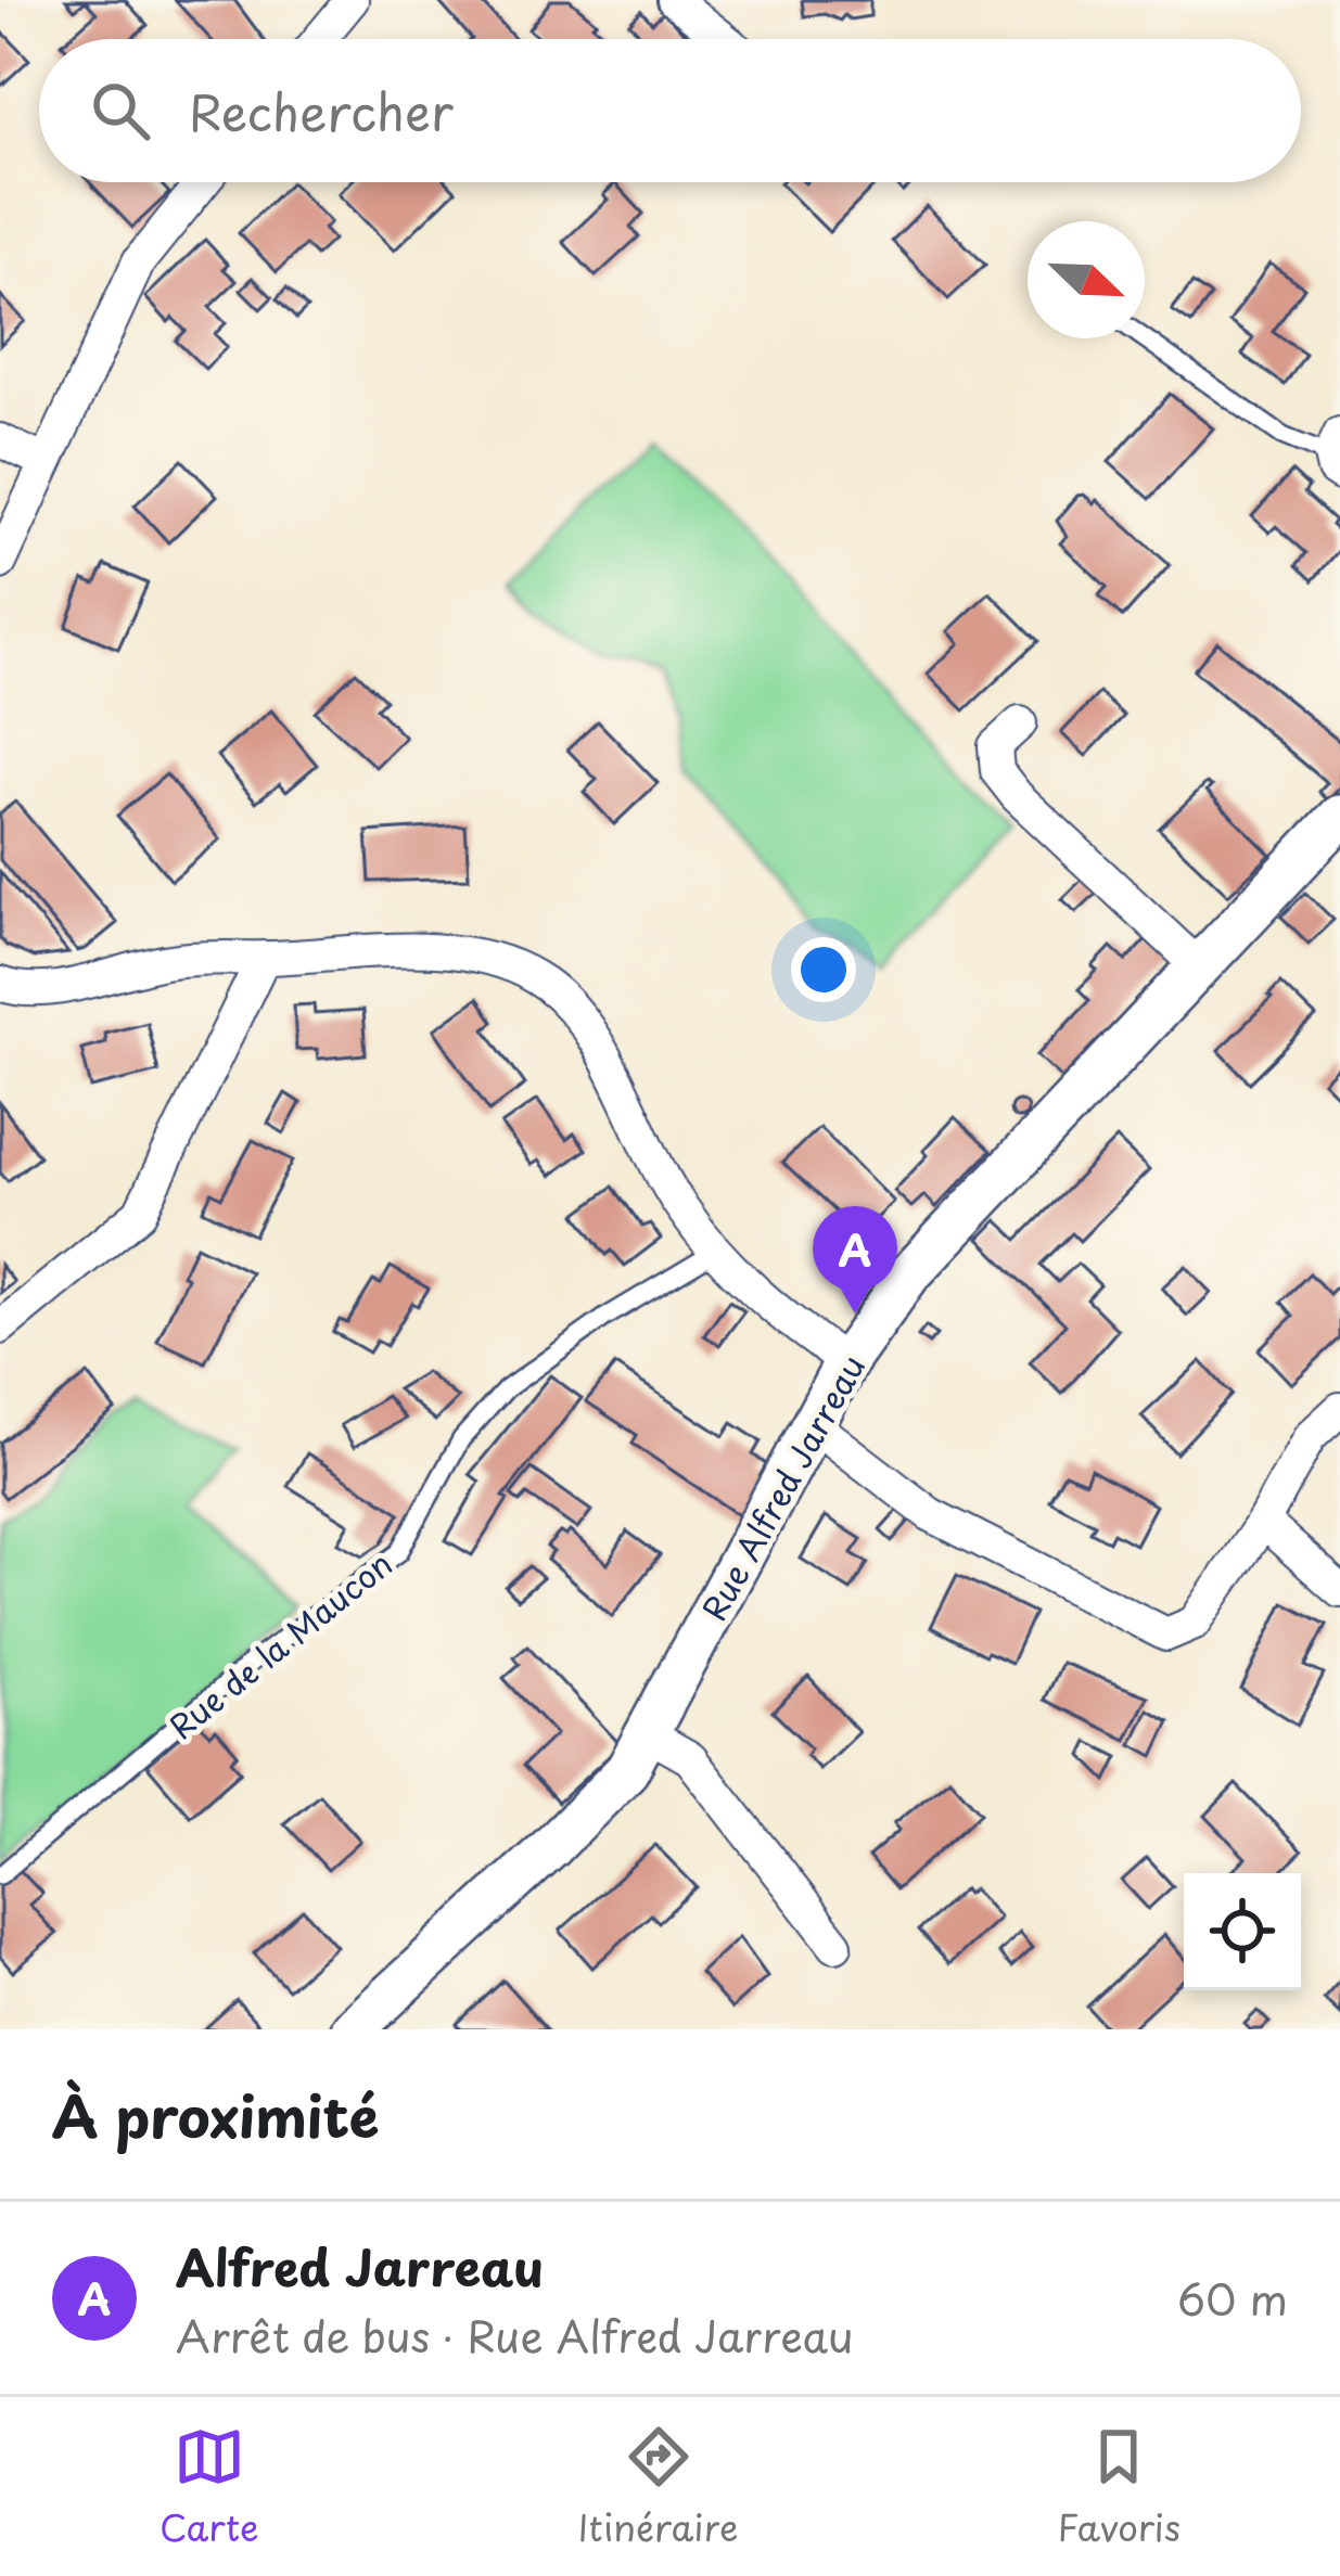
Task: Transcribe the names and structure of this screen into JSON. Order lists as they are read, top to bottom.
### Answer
{
  "streets": {
    "street": ["Rue Alfred Jarreau"],
    "lane": ["Rue de la Maucon"]
  },
  "north": "bottom right",
  "page": {
    "search": "Rechercher",
    "pins": "A",
    "heading": "À proximité",
    "list": [
      {
        "mark": "A",
        "name": "Alfred Jarreau",
        "note": "Arrêt de bus · Rue Alfred Jarreau",
        "value": "60 m"
      }
    ],
    "nav": ["Carte", "Itinéraire", "Favoris"]
  }
}
